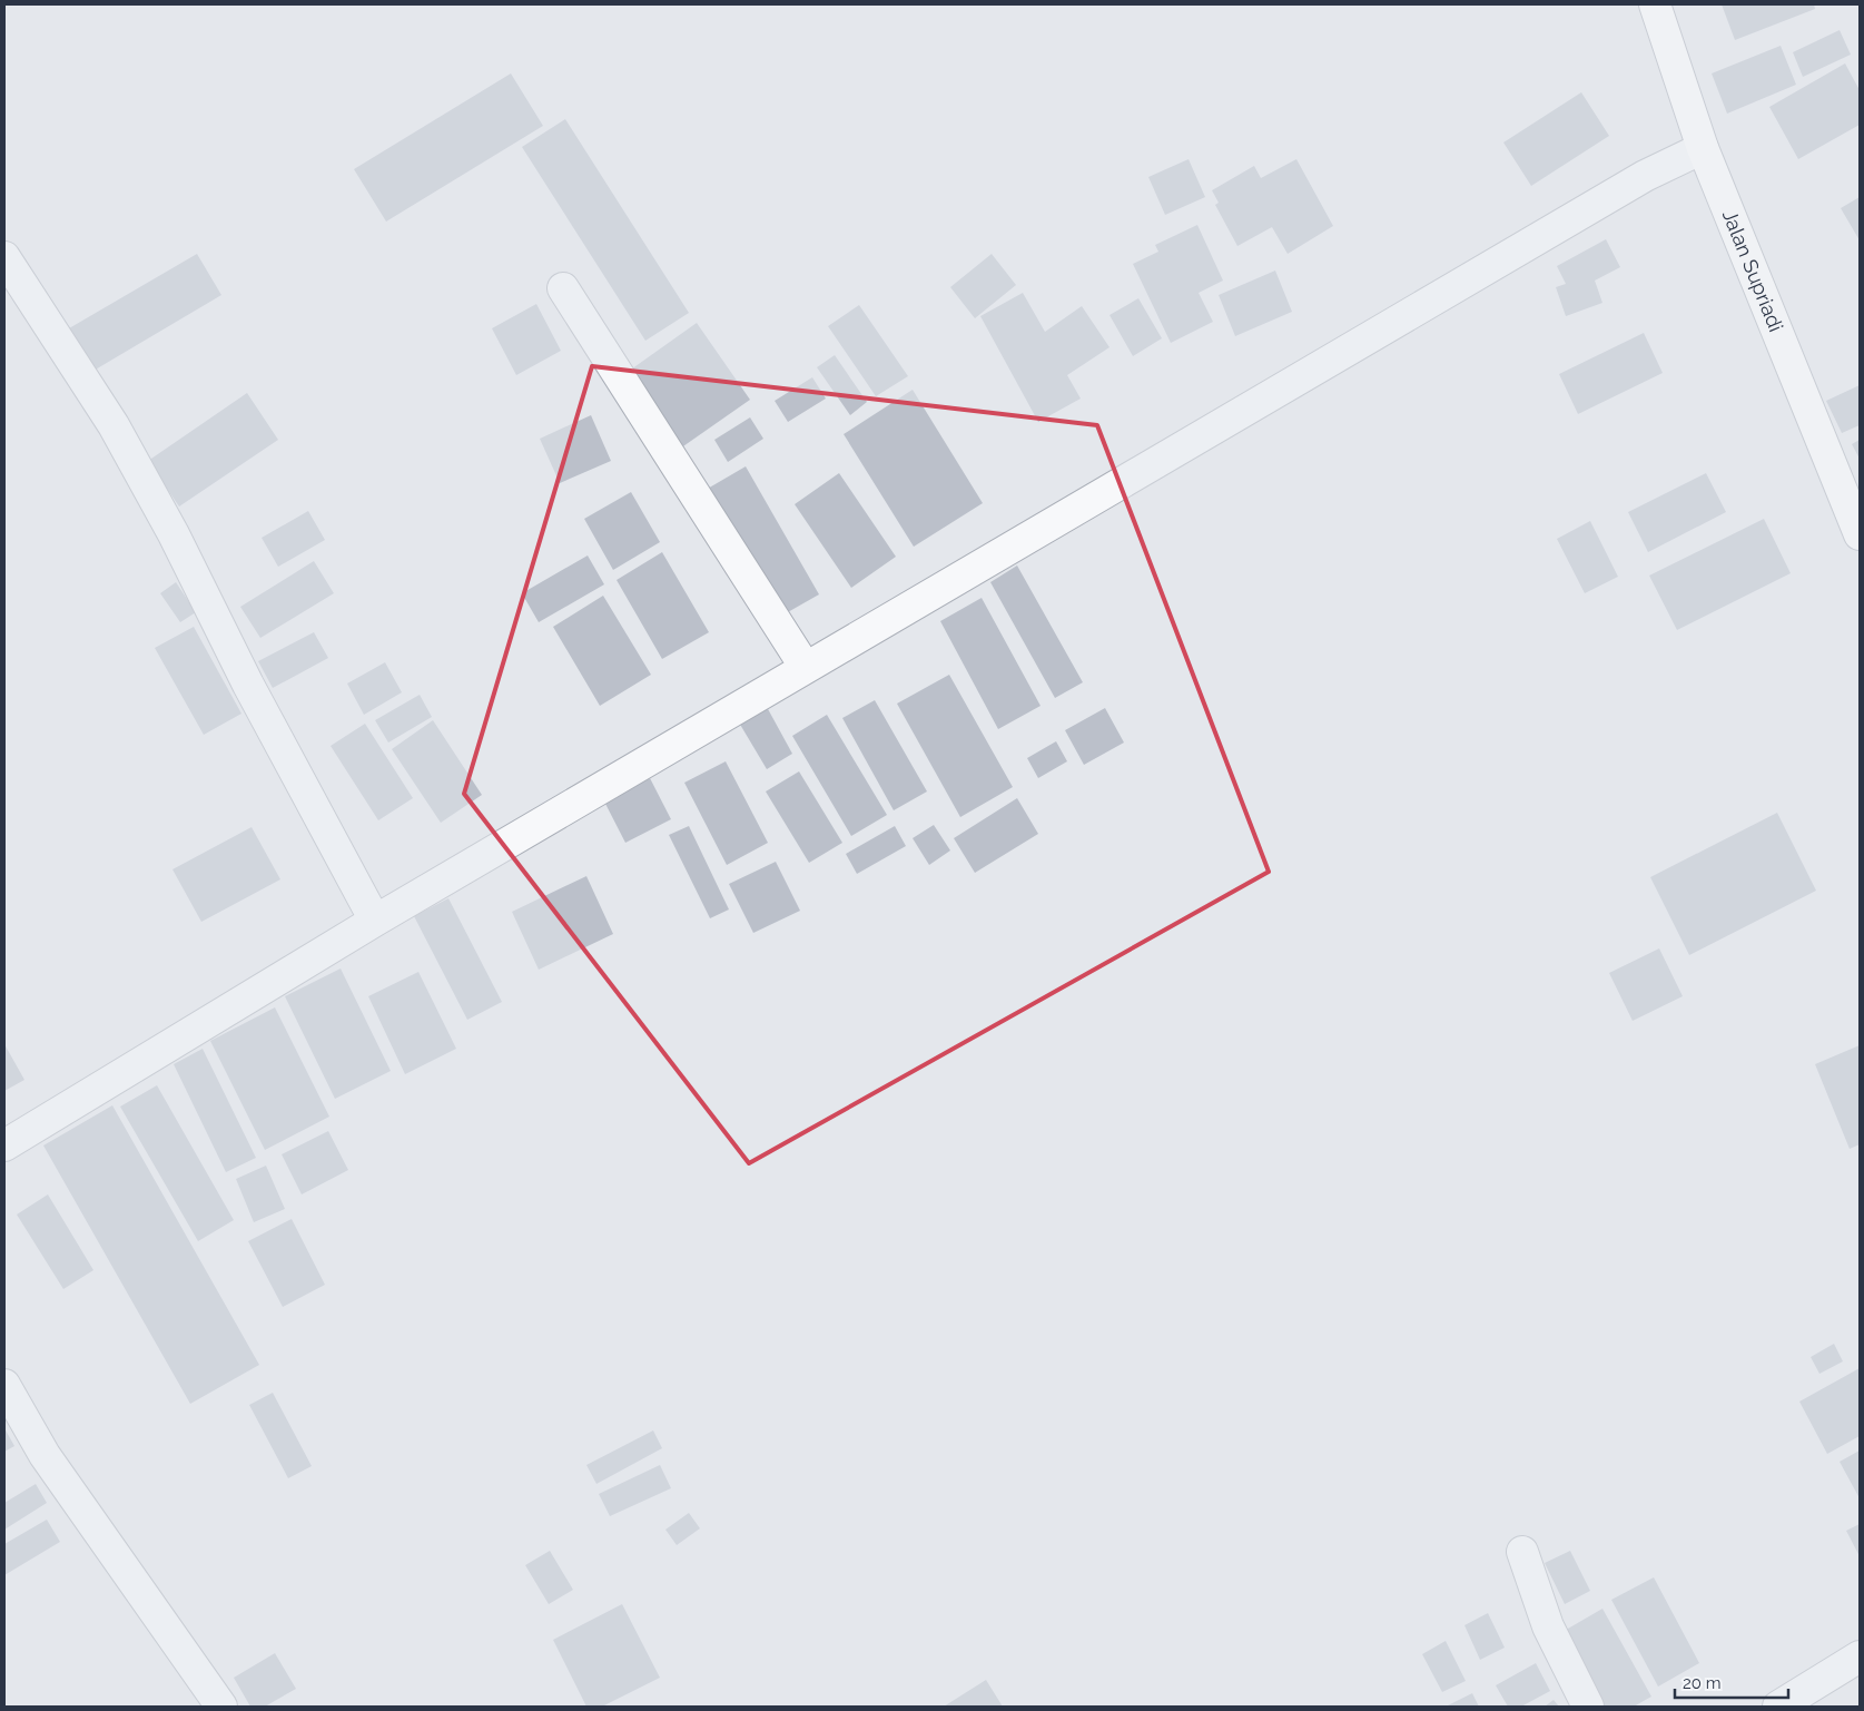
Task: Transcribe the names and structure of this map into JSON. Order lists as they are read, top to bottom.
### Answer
{
  "streets": {
    "main road": ["Jalan Supriadi"]
  },
  "scale_bar": "20 m"
}
